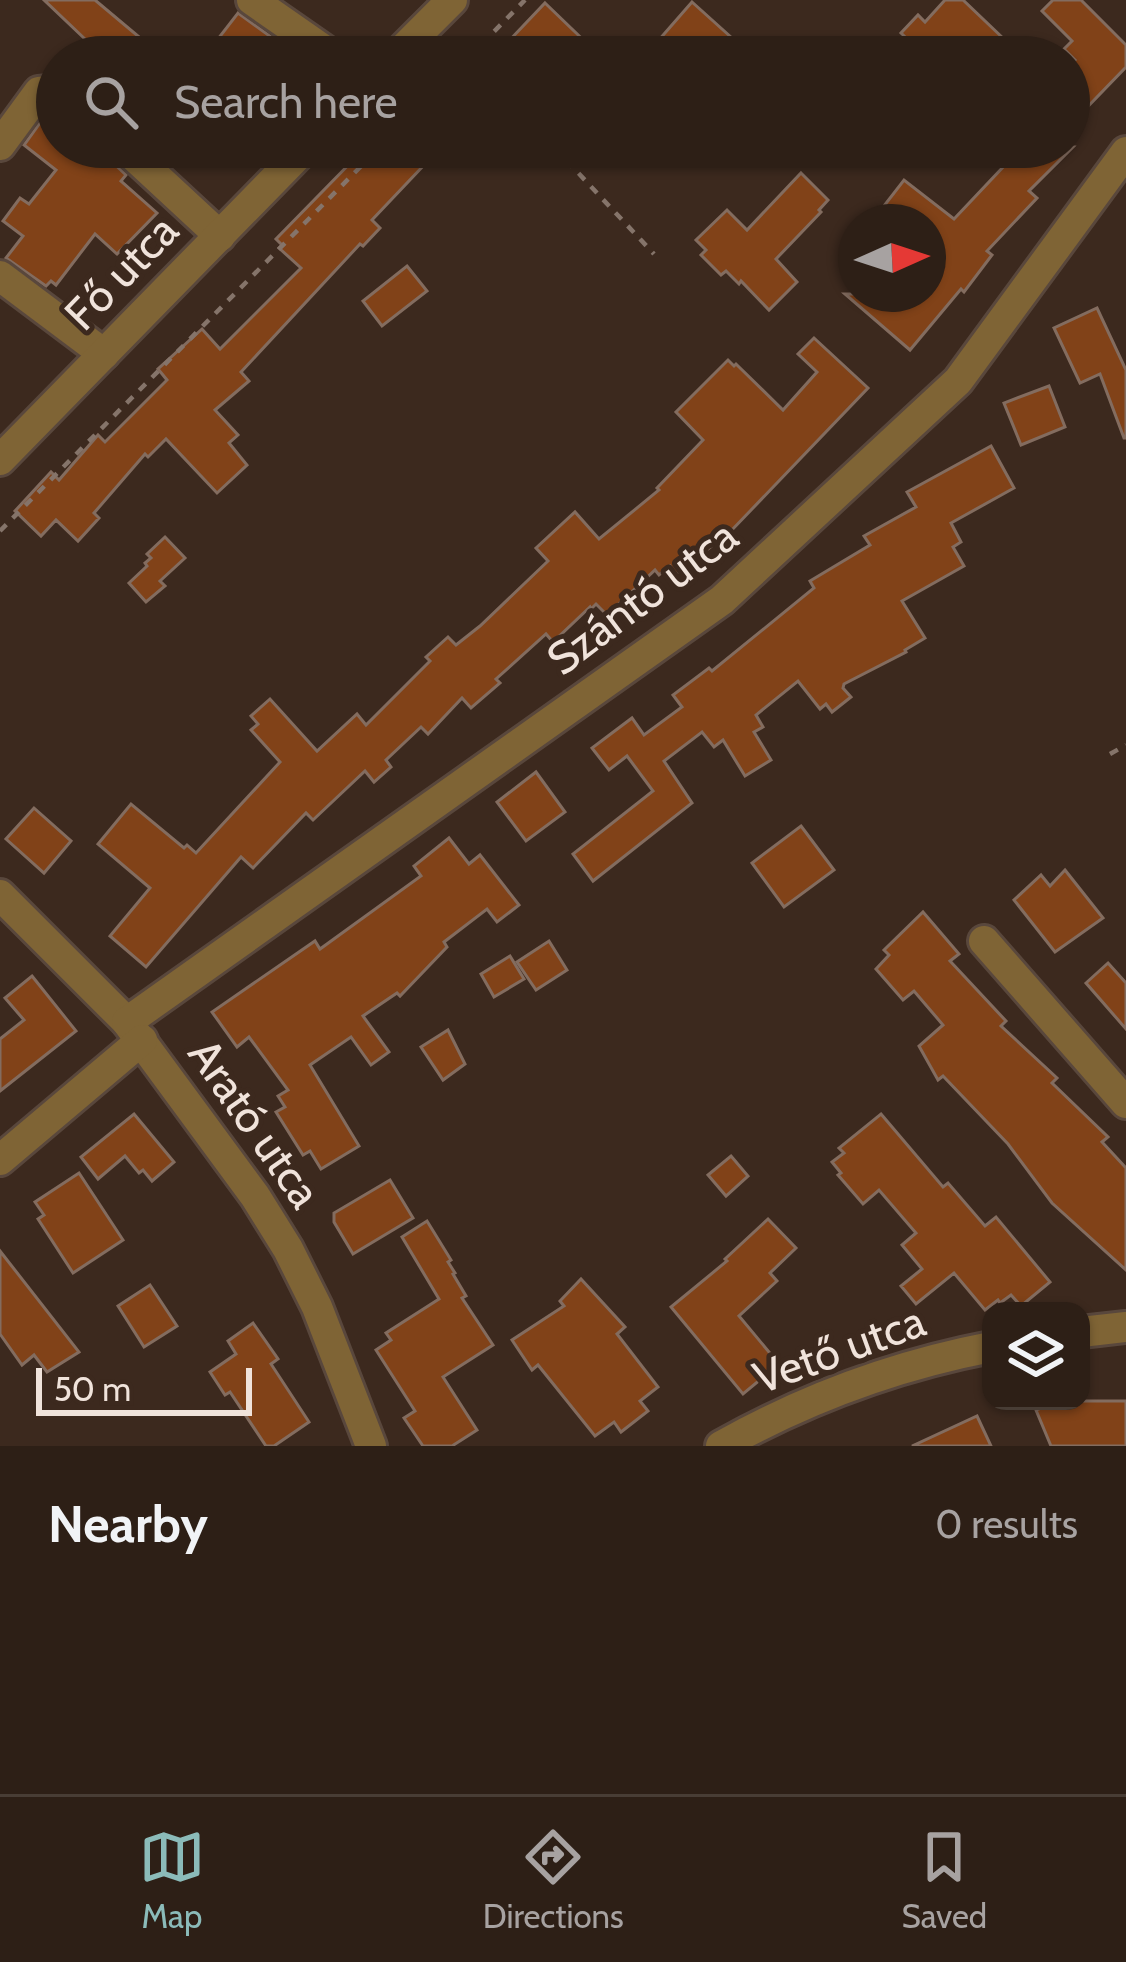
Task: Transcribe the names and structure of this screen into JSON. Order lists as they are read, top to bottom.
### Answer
{
  "streets": {
    "street": [
      "Fő utca",
      "Szántó utca",
      "Arató utca",
      "Vető utca"
    ]
  },
  "crossings": [
    ["Szántó utca", "Arató utca"]
  ],
  "scale_bar": "50 m",
  "north": "right",
  "page": {
    "search": "Search here",
    "scale": "50 m",
    "heading": ["Nearby", "0 results"],
    "nav": ["Map", "Directions", "Saved"]
  }
}
